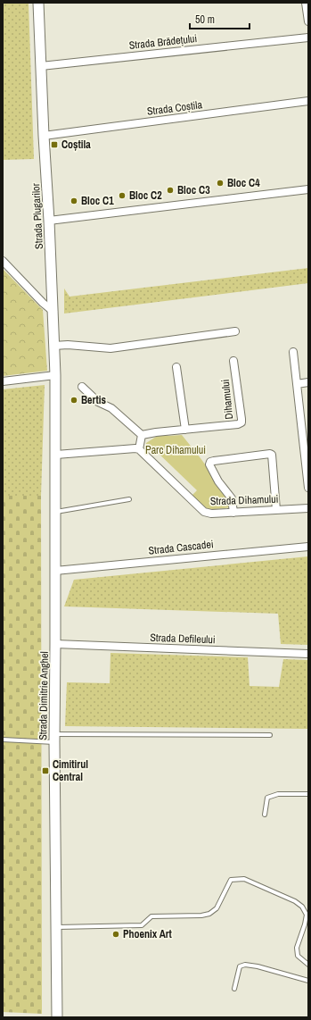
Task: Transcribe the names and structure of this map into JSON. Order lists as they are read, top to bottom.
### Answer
{
  "streets": {
    "street": [
      "Strada Brădețului",
      "Strada Coștila",
      "Strada Plugarilor",
      "Dihamului",
      "Strada Dihamului",
      "Strada Cascadei",
      "Strada Defileului",
      "Strada Dimitrie Anghel"
    ]
  },
  "crossings": [
    ["Strada Brădețului", "Strada Plugarilor"],
    ["Strada Coștila", "Strada Plugarilor"],
    ["Strada Plugarilor", "Strada Dimitrie Anghel"],
    ["Strada Cascadei", "Strada Dimitrie Anghel"],
    ["Strada Defileului", "Strada Dimitrie Anghel"]
  ],
  "parks": ["Parc Dihamului"],
  "places": {
    "transit": ["Coștila", "Cimitirul Central"],
    "other": [
      "Bloc C4",
      "Bloc C3",
      "Bloc C2",
      "Bloc C1",
      "Bertis",
      "Phoenix Art"
    ]
  },
  "scale_bar": "50 m"
}
